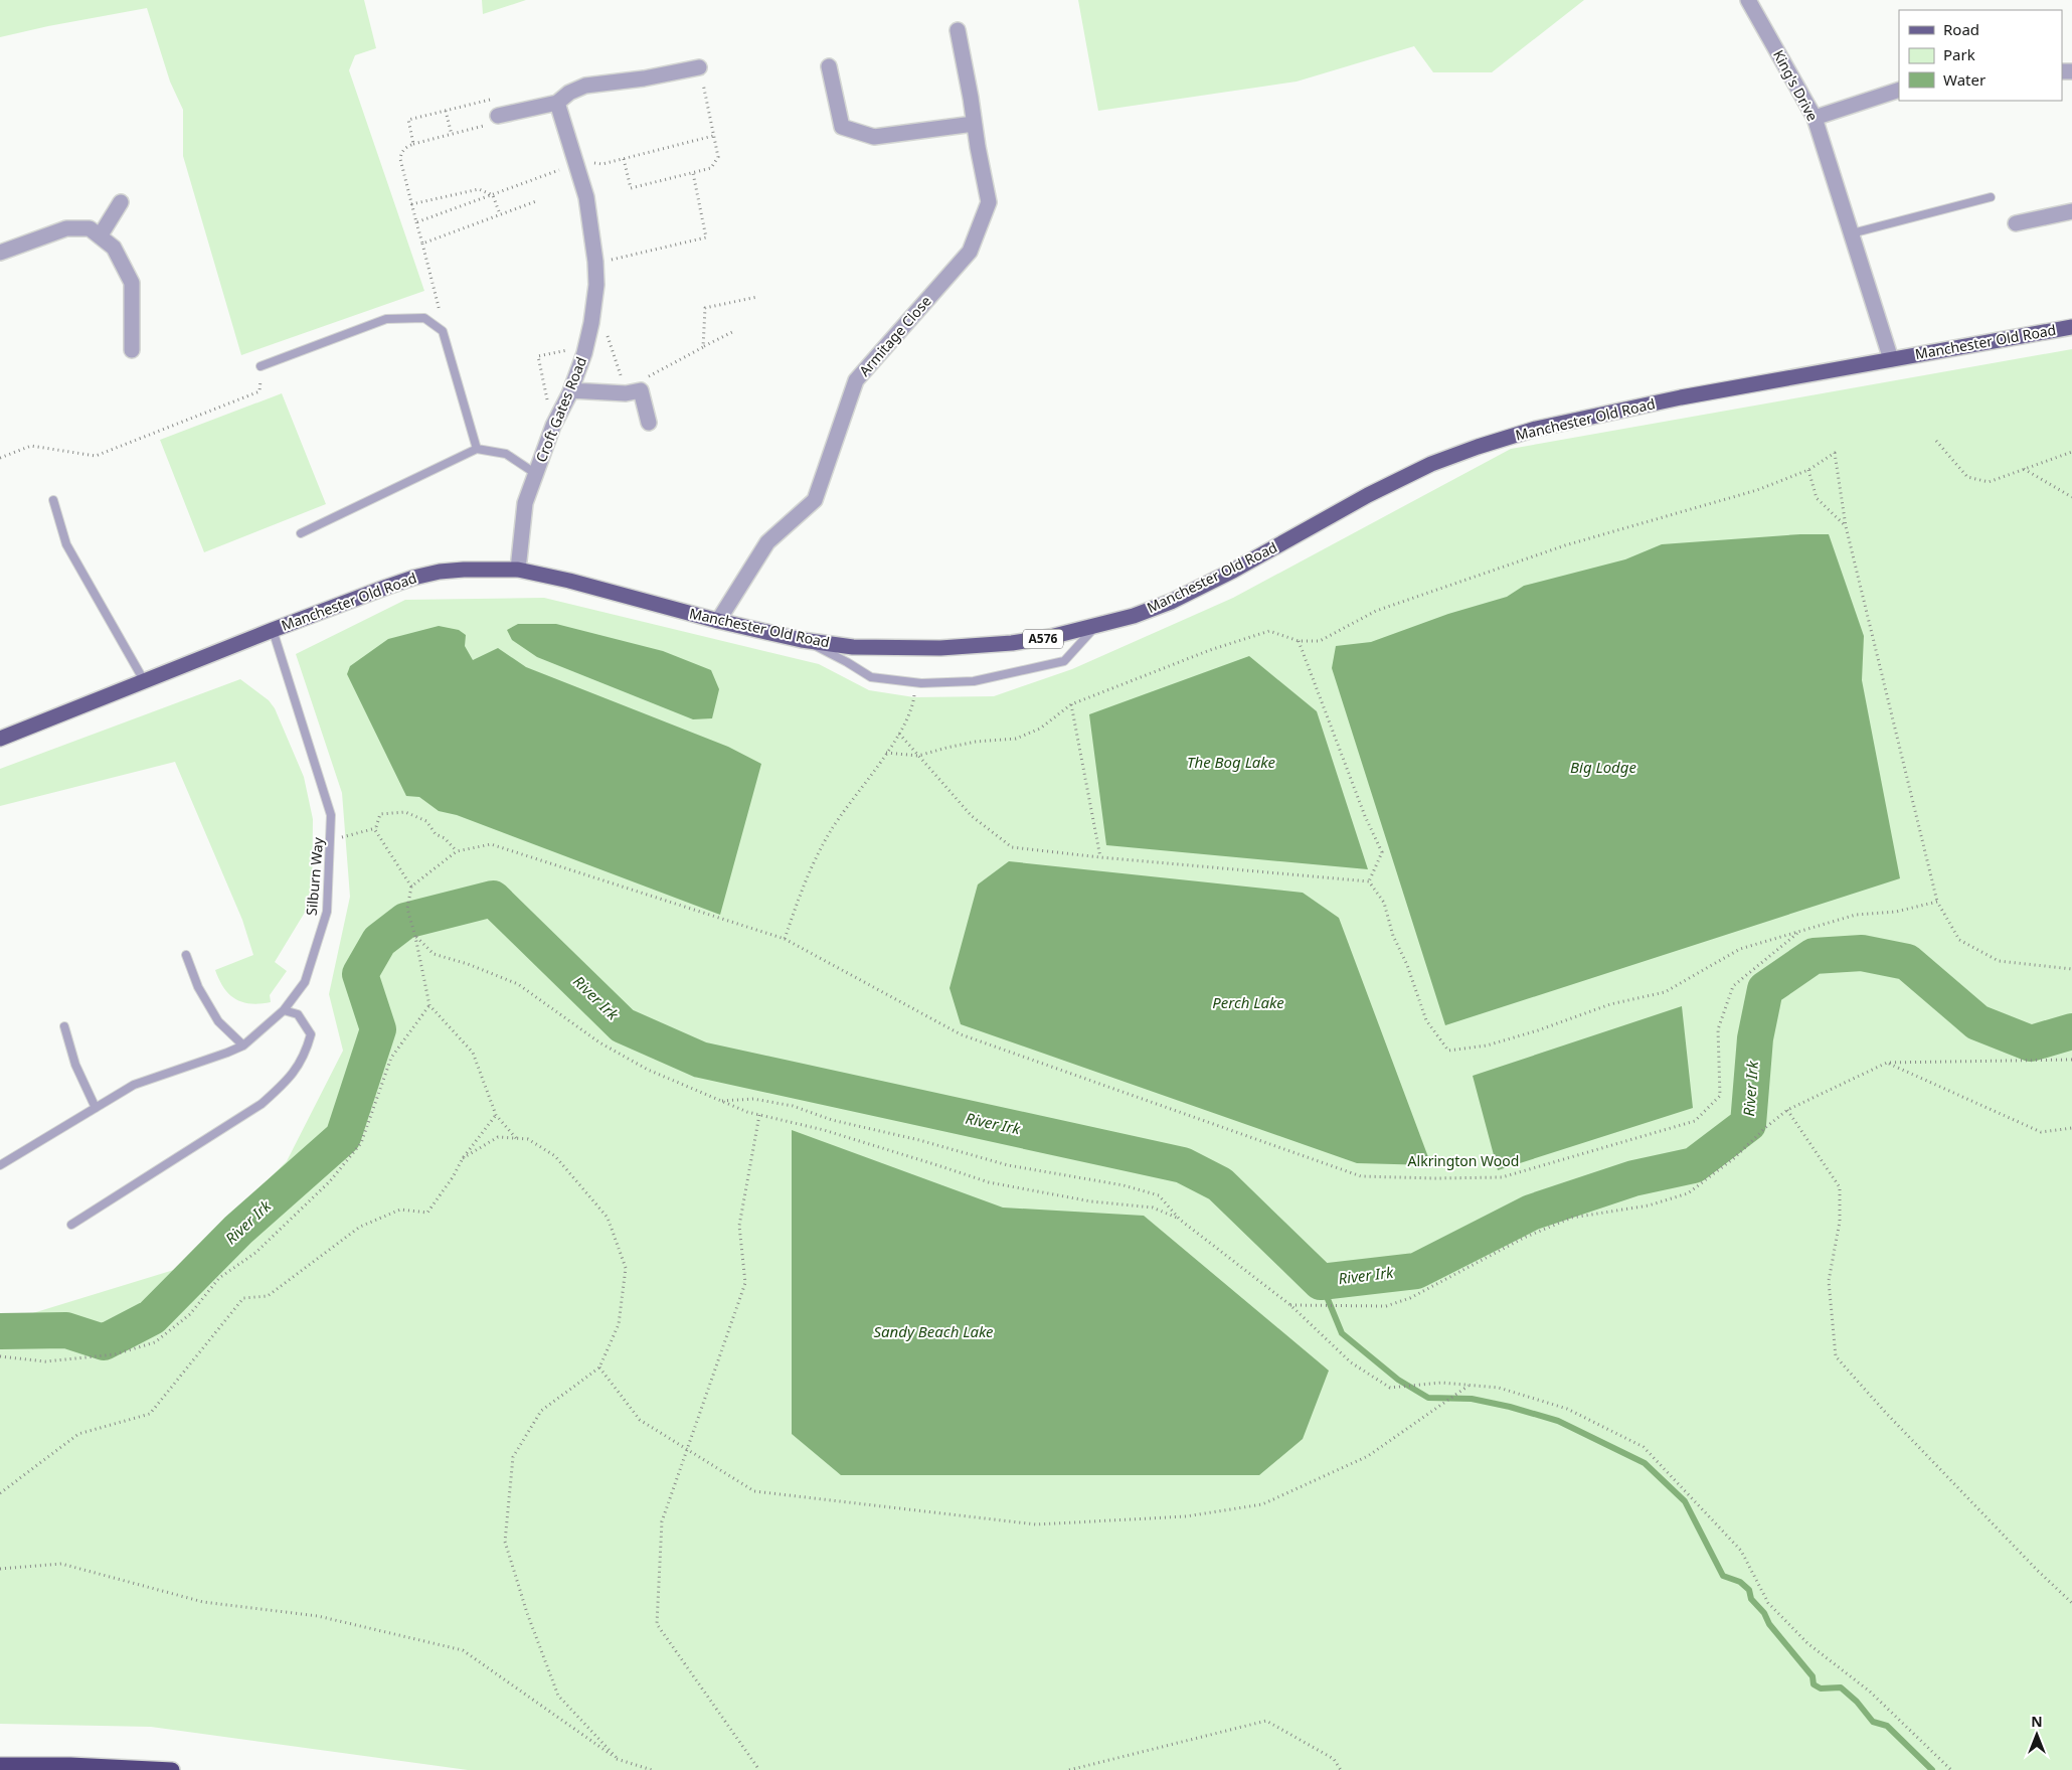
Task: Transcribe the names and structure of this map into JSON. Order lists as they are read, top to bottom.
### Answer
{
  "streets": {
    "main road": ["Manchester Old Road", "A576"],
    "street": ["King's Drive", "Armitage Close", "Croft Gates Road"],
    "lane": ["Silburn Way"]
  },
  "crossings": [
    ["King's Drive", "Manchester Old Road"],
    ["Armitage Close", "Manchester Old Road"],
    ["Manchester Old Road", "Croft Gates Road"],
    ["Manchester Old Road", "Silburn Way"]
  ],
  "water": [
    "The Bog Lake",
    "Big Lodge",
    "River Irk",
    "Perch Lake",
    "Sandy Beach Lake"
  ],
  "parks": ["Alkrington Wood"],
  "legend": ["Road", "Park", "Water"],
  "north": "top"
}
